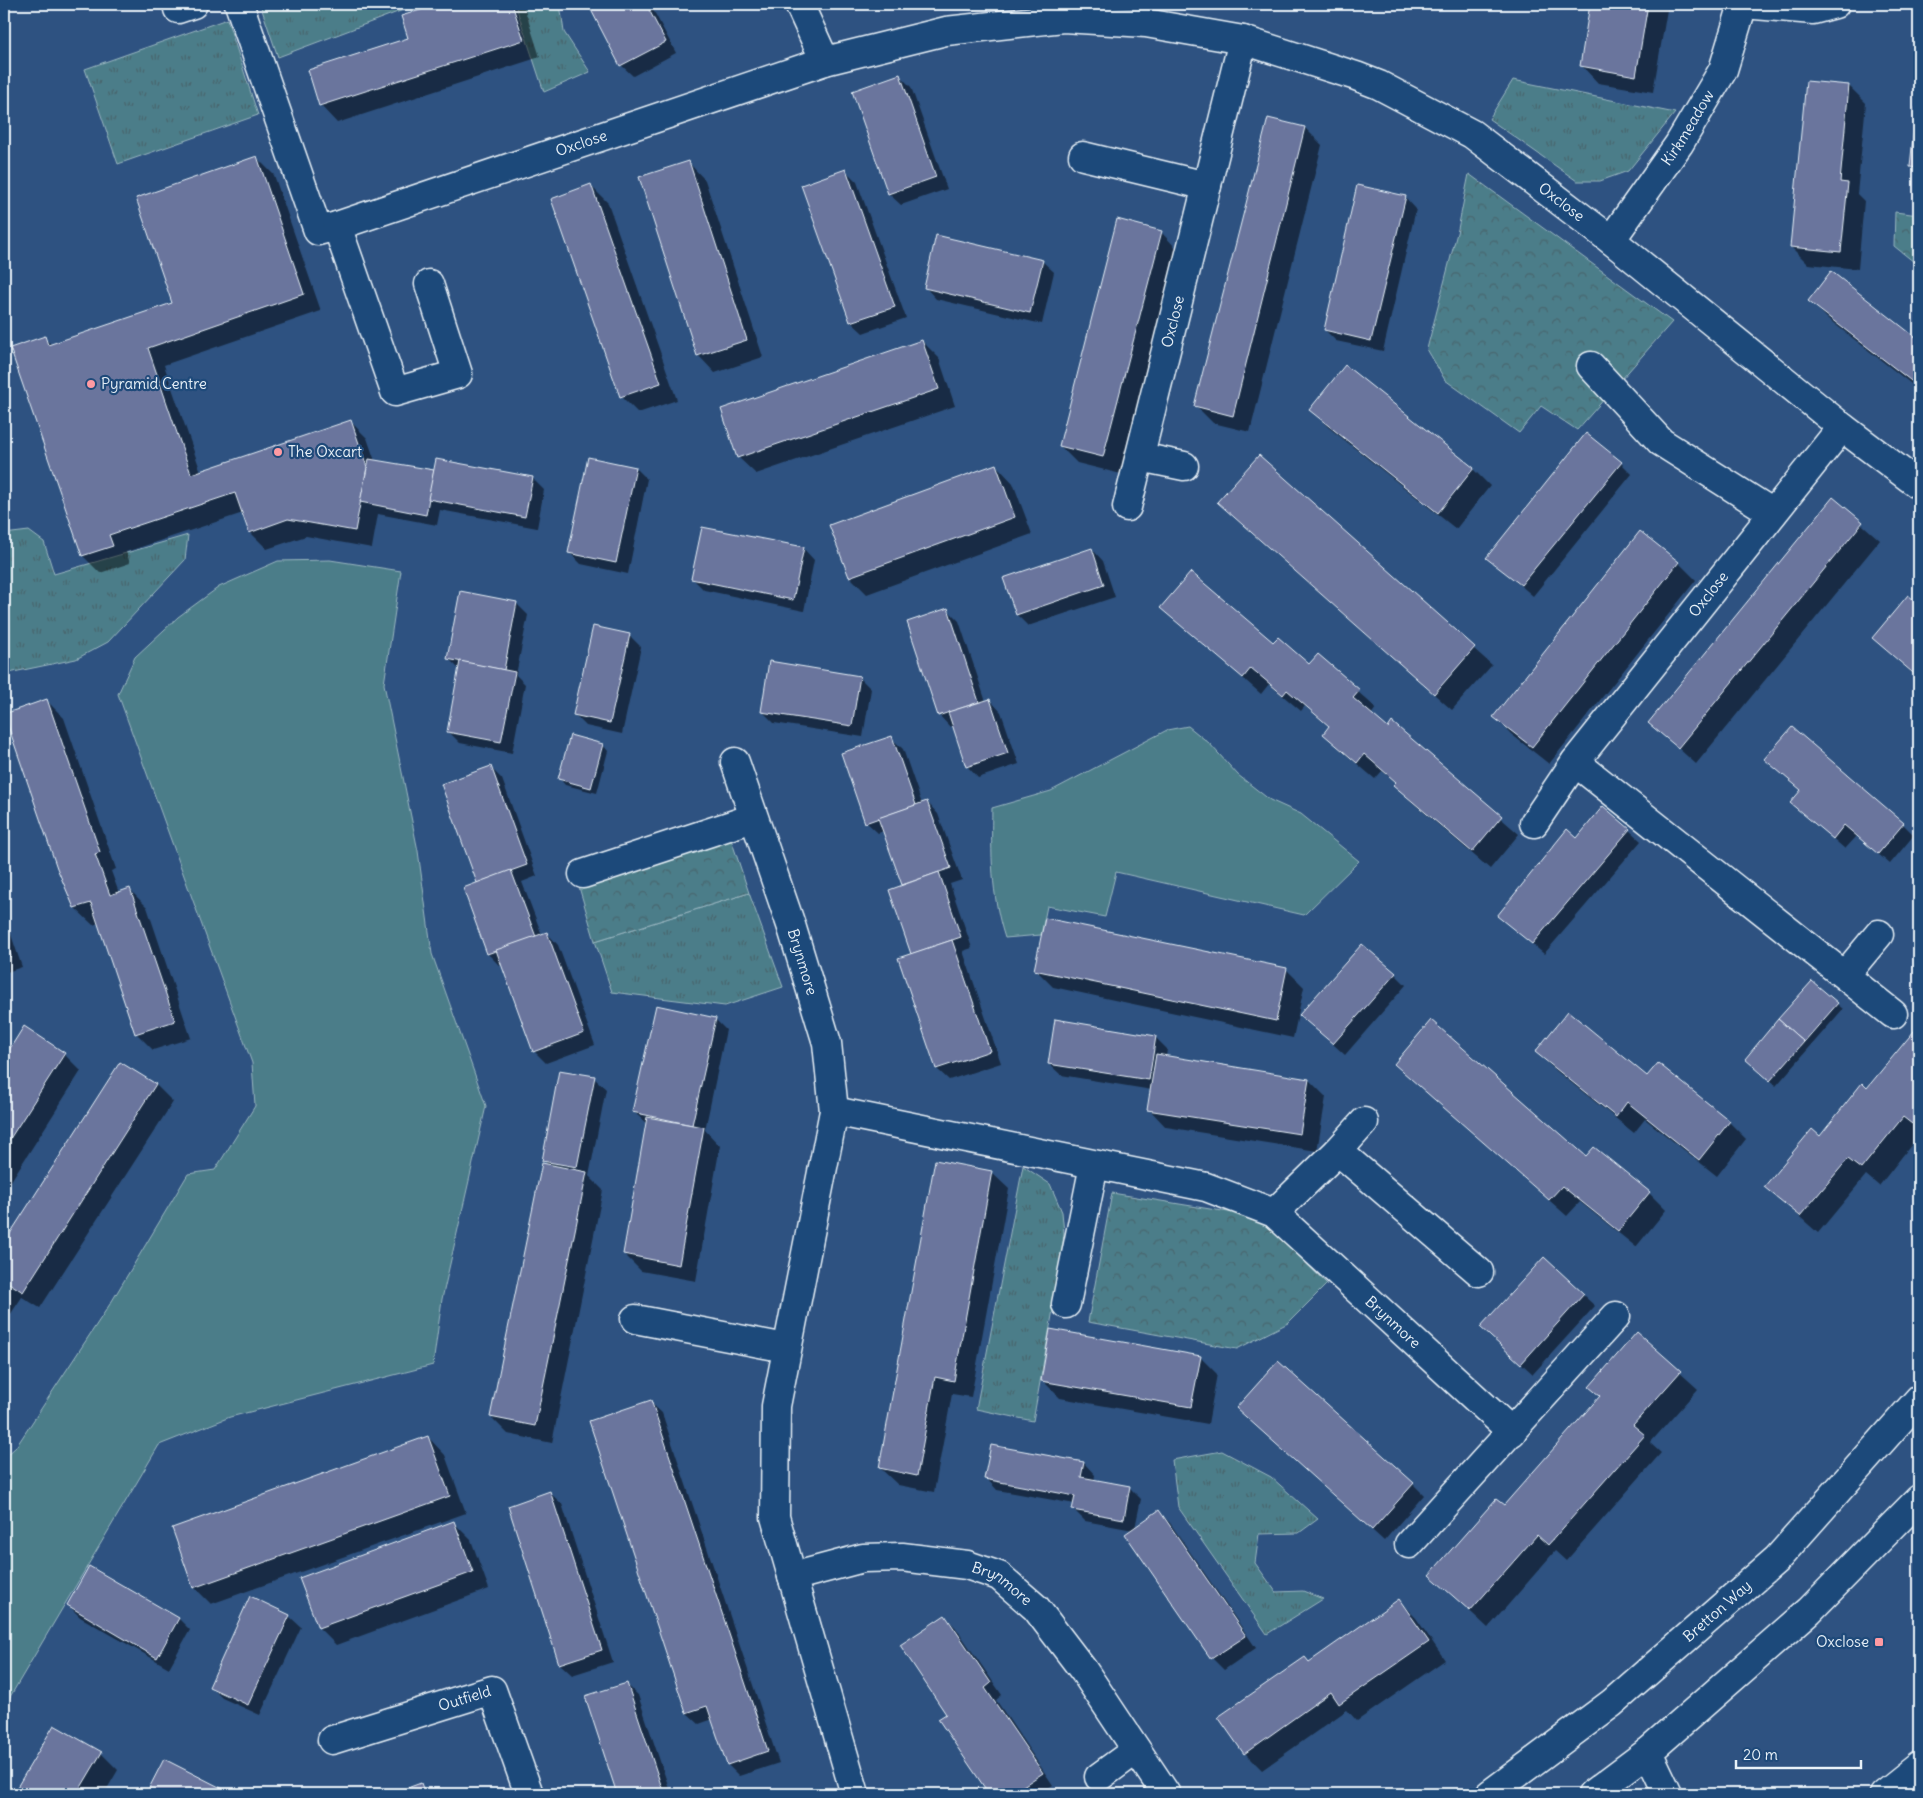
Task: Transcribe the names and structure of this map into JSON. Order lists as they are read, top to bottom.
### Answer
{
  "streets": {
    "street": [
      "Kirkmeadow",
      "Oxclose",
      "Brynmore",
      "Bretton Way",
      "Outfield"
    ]
  },
  "crossings": [
    ["Kirkmeadow", "Oxclose"]
  ],
  "places": {
    "other": ["Pyramid Centre", "The Oxcart"],
    "transit": ["Oxclose"]
  },
  "scale_bar": "20 m"
}
